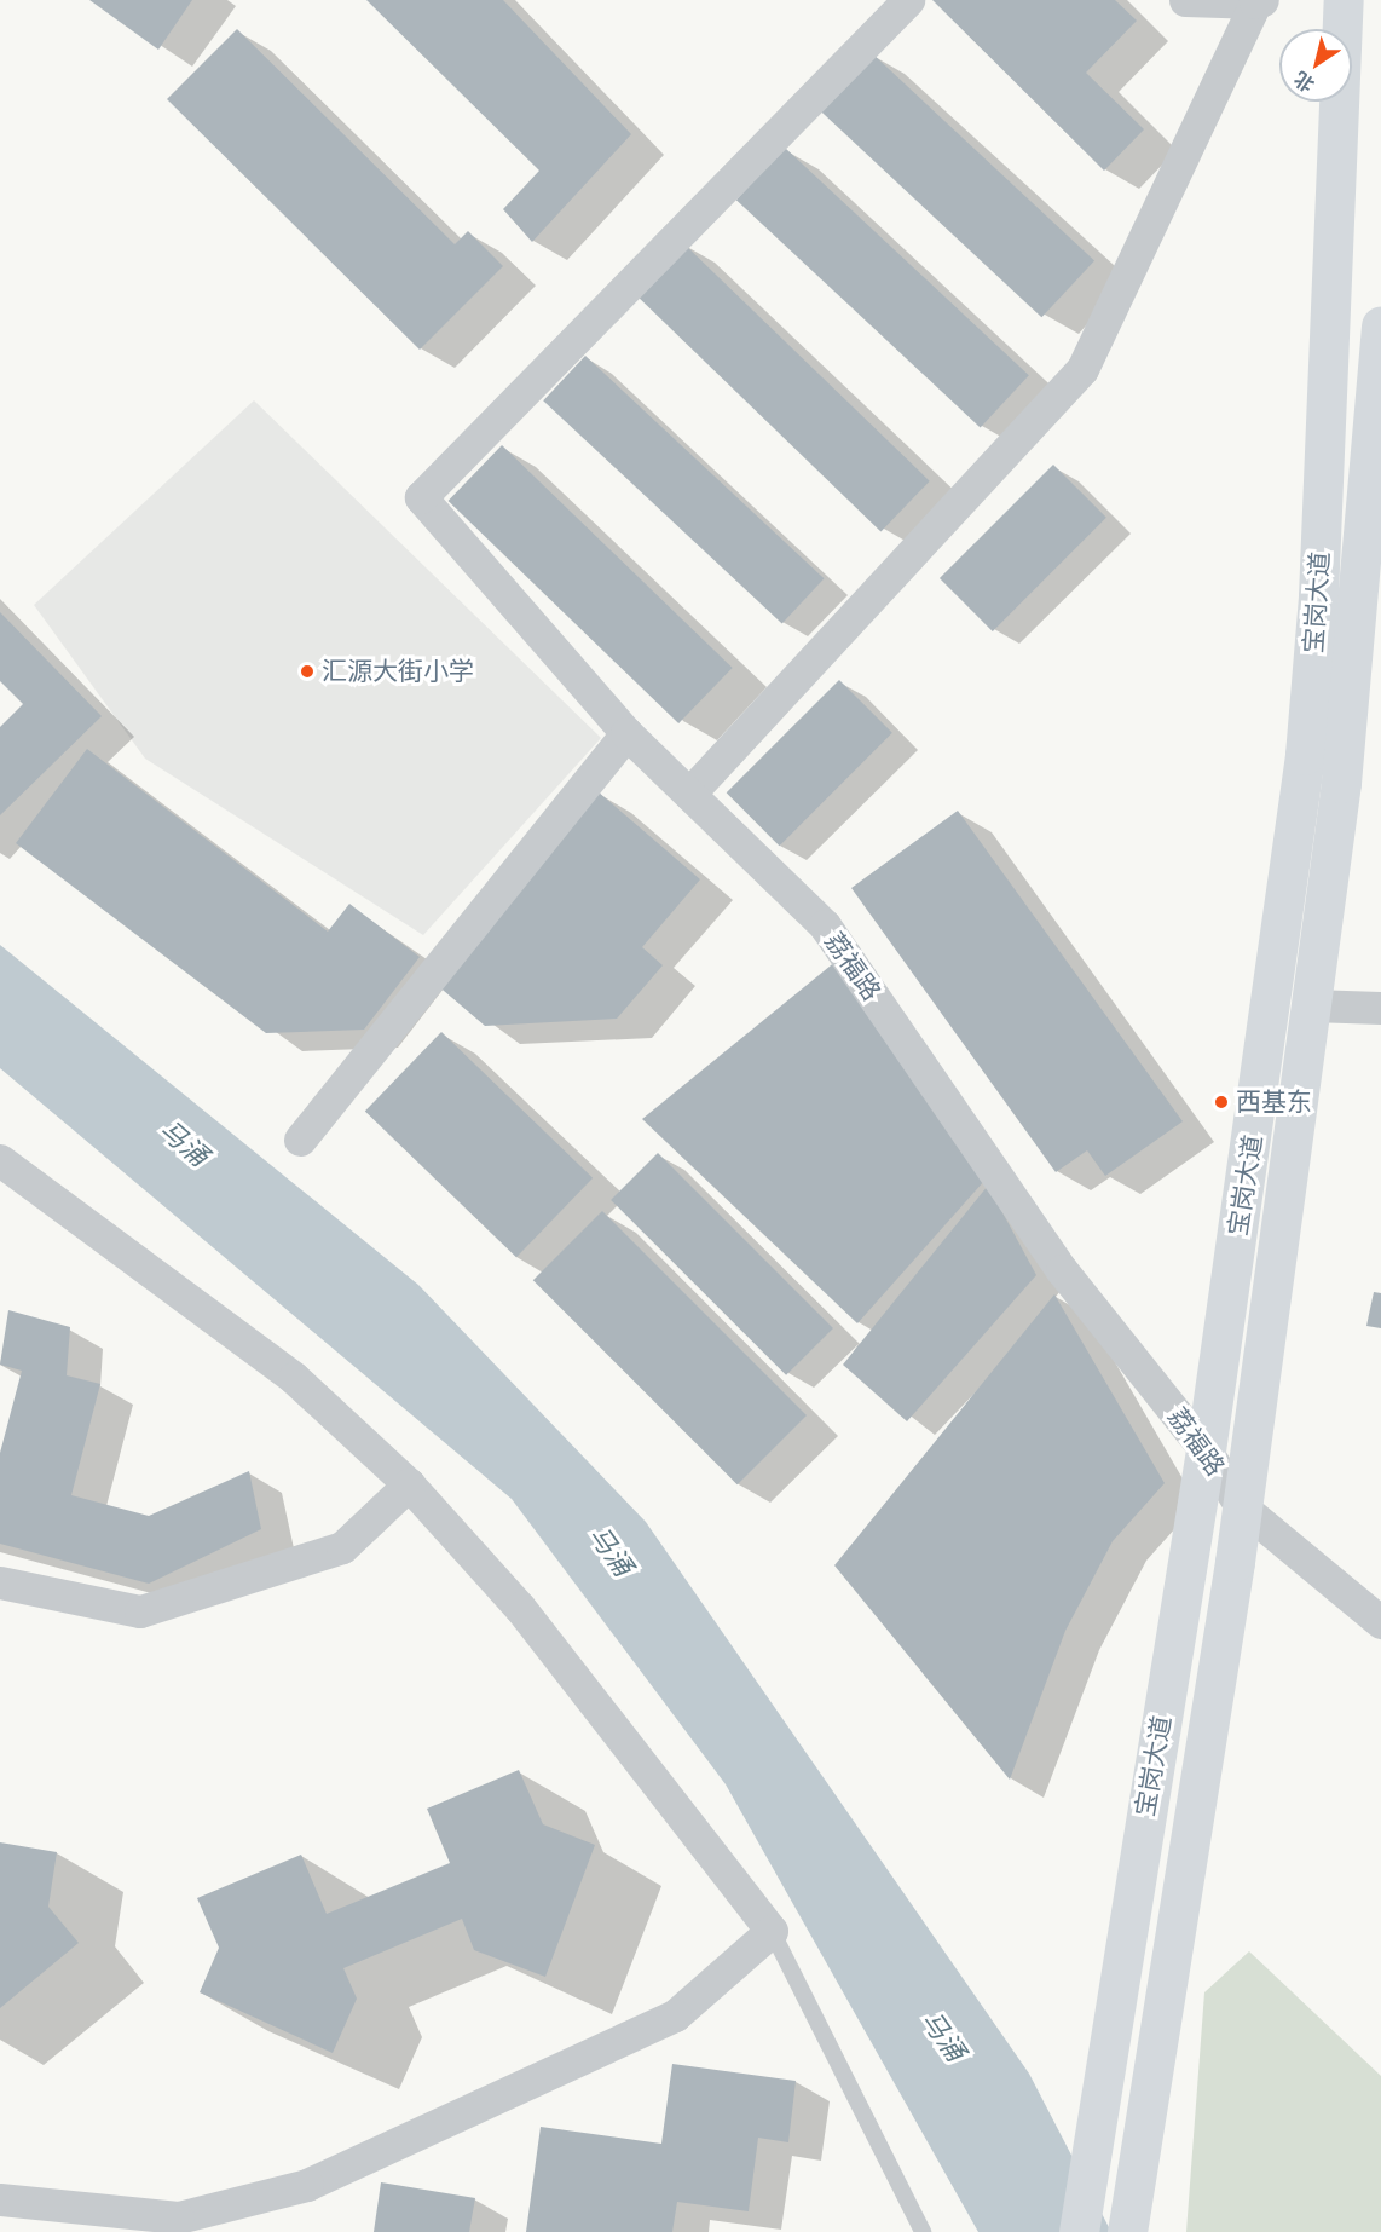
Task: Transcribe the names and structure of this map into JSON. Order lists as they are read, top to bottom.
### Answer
{
  "streets": {
    "main road": ["宝岗大道"],
    "street": ["荔福路"]
  },
  "crossings": [
    ["宝岗大道", "荔福路"]
  ],
  "water": ["马涌"],
  "places": ["汇源大街小学", "西基东"],
  "north": "bottom left"
}
